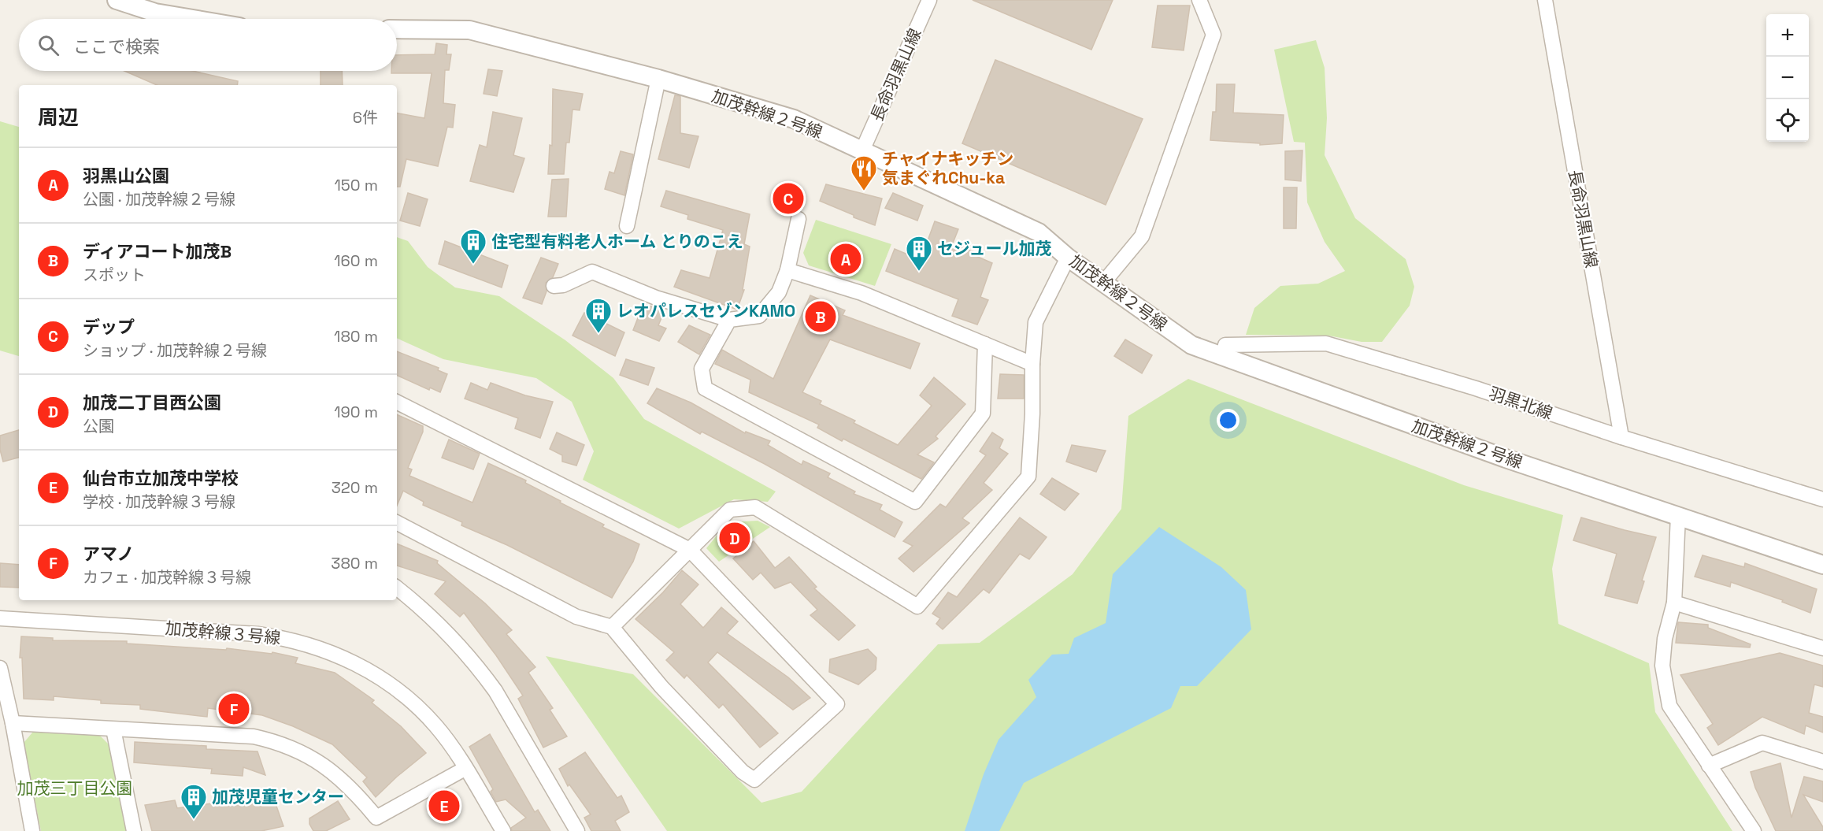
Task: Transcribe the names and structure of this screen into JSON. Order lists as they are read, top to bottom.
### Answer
{
  "streets": {
    "street": [
      "長命羽黒山線",
      "加茂幹線２号線",
      "羽黒北線",
      "加茂幹線３号線"
    ]
  },
  "crossings": [
    ["長命羽黒山線", "加茂幹線２号線"],
    ["長命羽黒山線", "羽黒北線"],
    ["加茂幹線２号線", "羽黒北線"]
  ],
  "parks": ["加茂三丁目公園"],
  "places": {
    "restaurant": ["チャイナキッチン 気まぐれChu-ka"],
    "building": [
      "住宅型有料老人ホーム とりのこえ",
      "セジュール加茂",
      "レオパレスセゾンKAMO",
      "加茂児童センター"
    ]
  },
  "page": {
    "map_buttons": ["+", "−"],
    "search": "ここで検索",
    "heading": ["周辺", "6件"],
    "list": [
      {
        "mark": "A",
        "name": "羽黒山公園",
        "note": "公園 · 加茂幹線２号線",
        "value": "150 m"
      },
      {
        "mark": "B",
        "name": "ディアコート加茂B",
        "note": "スポット",
        "value": "160 m"
      },
      {
        "mark": "C",
        "name": "デップ",
        "note": "ショップ · 加茂幹線２号線",
        "value": "180 m"
      },
      {
        "mark": "D",
        "name": "加茂二丁目西公園",
        "note": "公園",
        "value": "190 m"
      },
      {
        "mark": "E",
        "name": "仙台市立加茂中学校",
        "note": "学校 · 加茂幹線３号線",
        "value": "320 m"
      },
      {
        "mark": "F",
        "name": "アマノ",
        "note": "カフェ · 加茂幹線３号線",
        "value": "380 m"
      }
    ],
    "pins": [
      "C",
      "A",
      "B",
      "D",
      "F",
      "E"
    ]
  }
}
